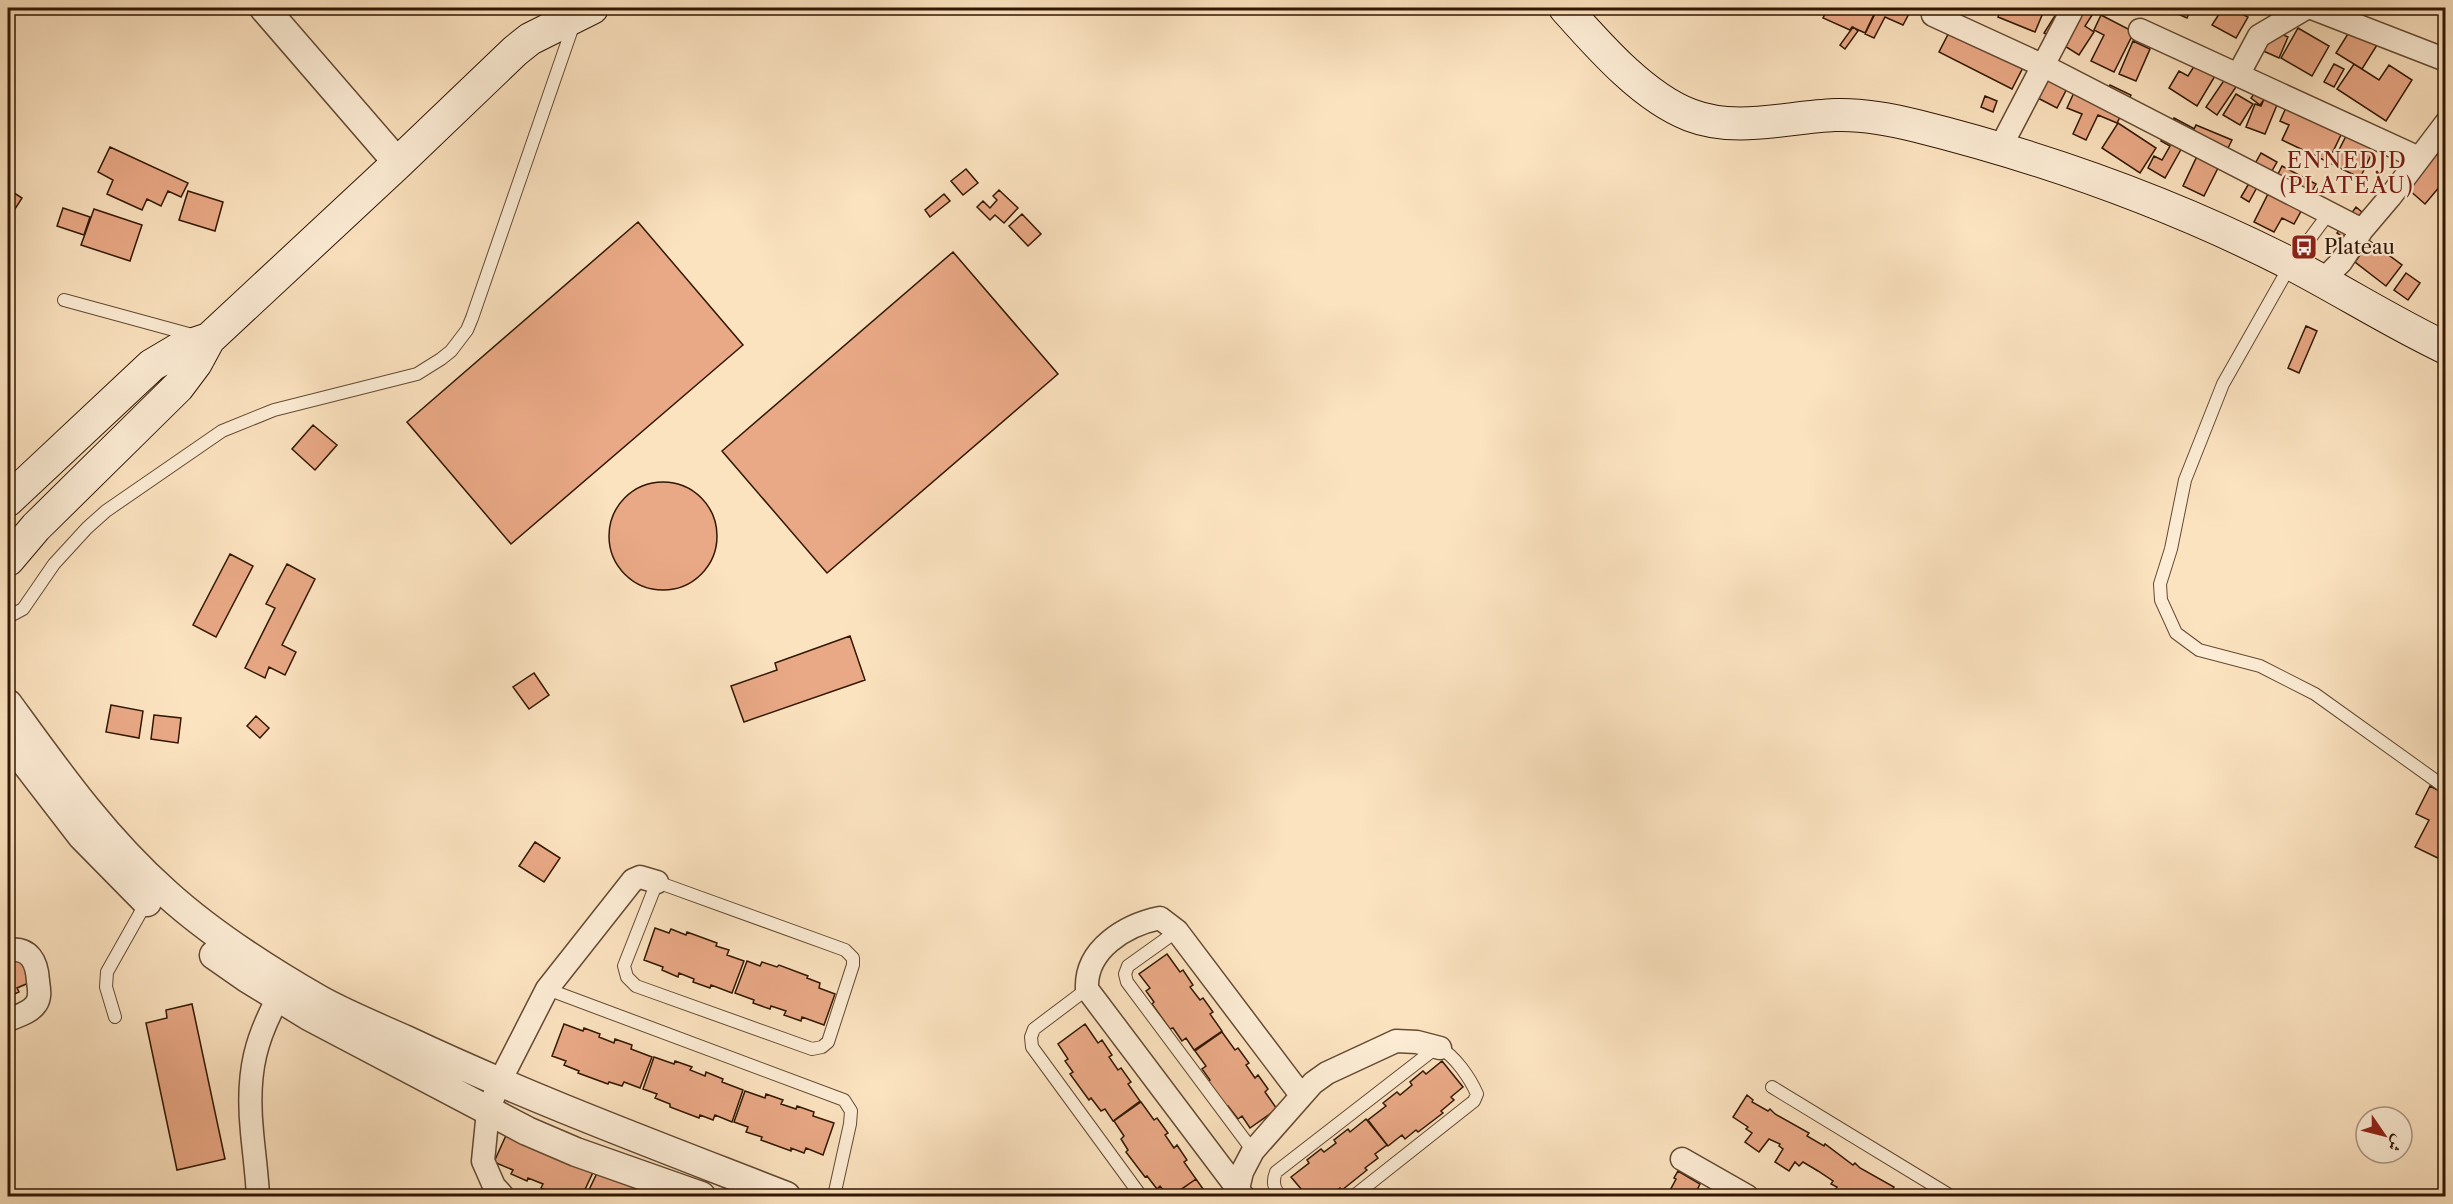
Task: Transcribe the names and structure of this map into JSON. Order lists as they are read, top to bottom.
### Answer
{
  "districts": ["ENNEDJD (PLATEAU)"],
  "places": {
    "bus stop": ["Plateau"]
  },
  "north": "bottom right"
}
